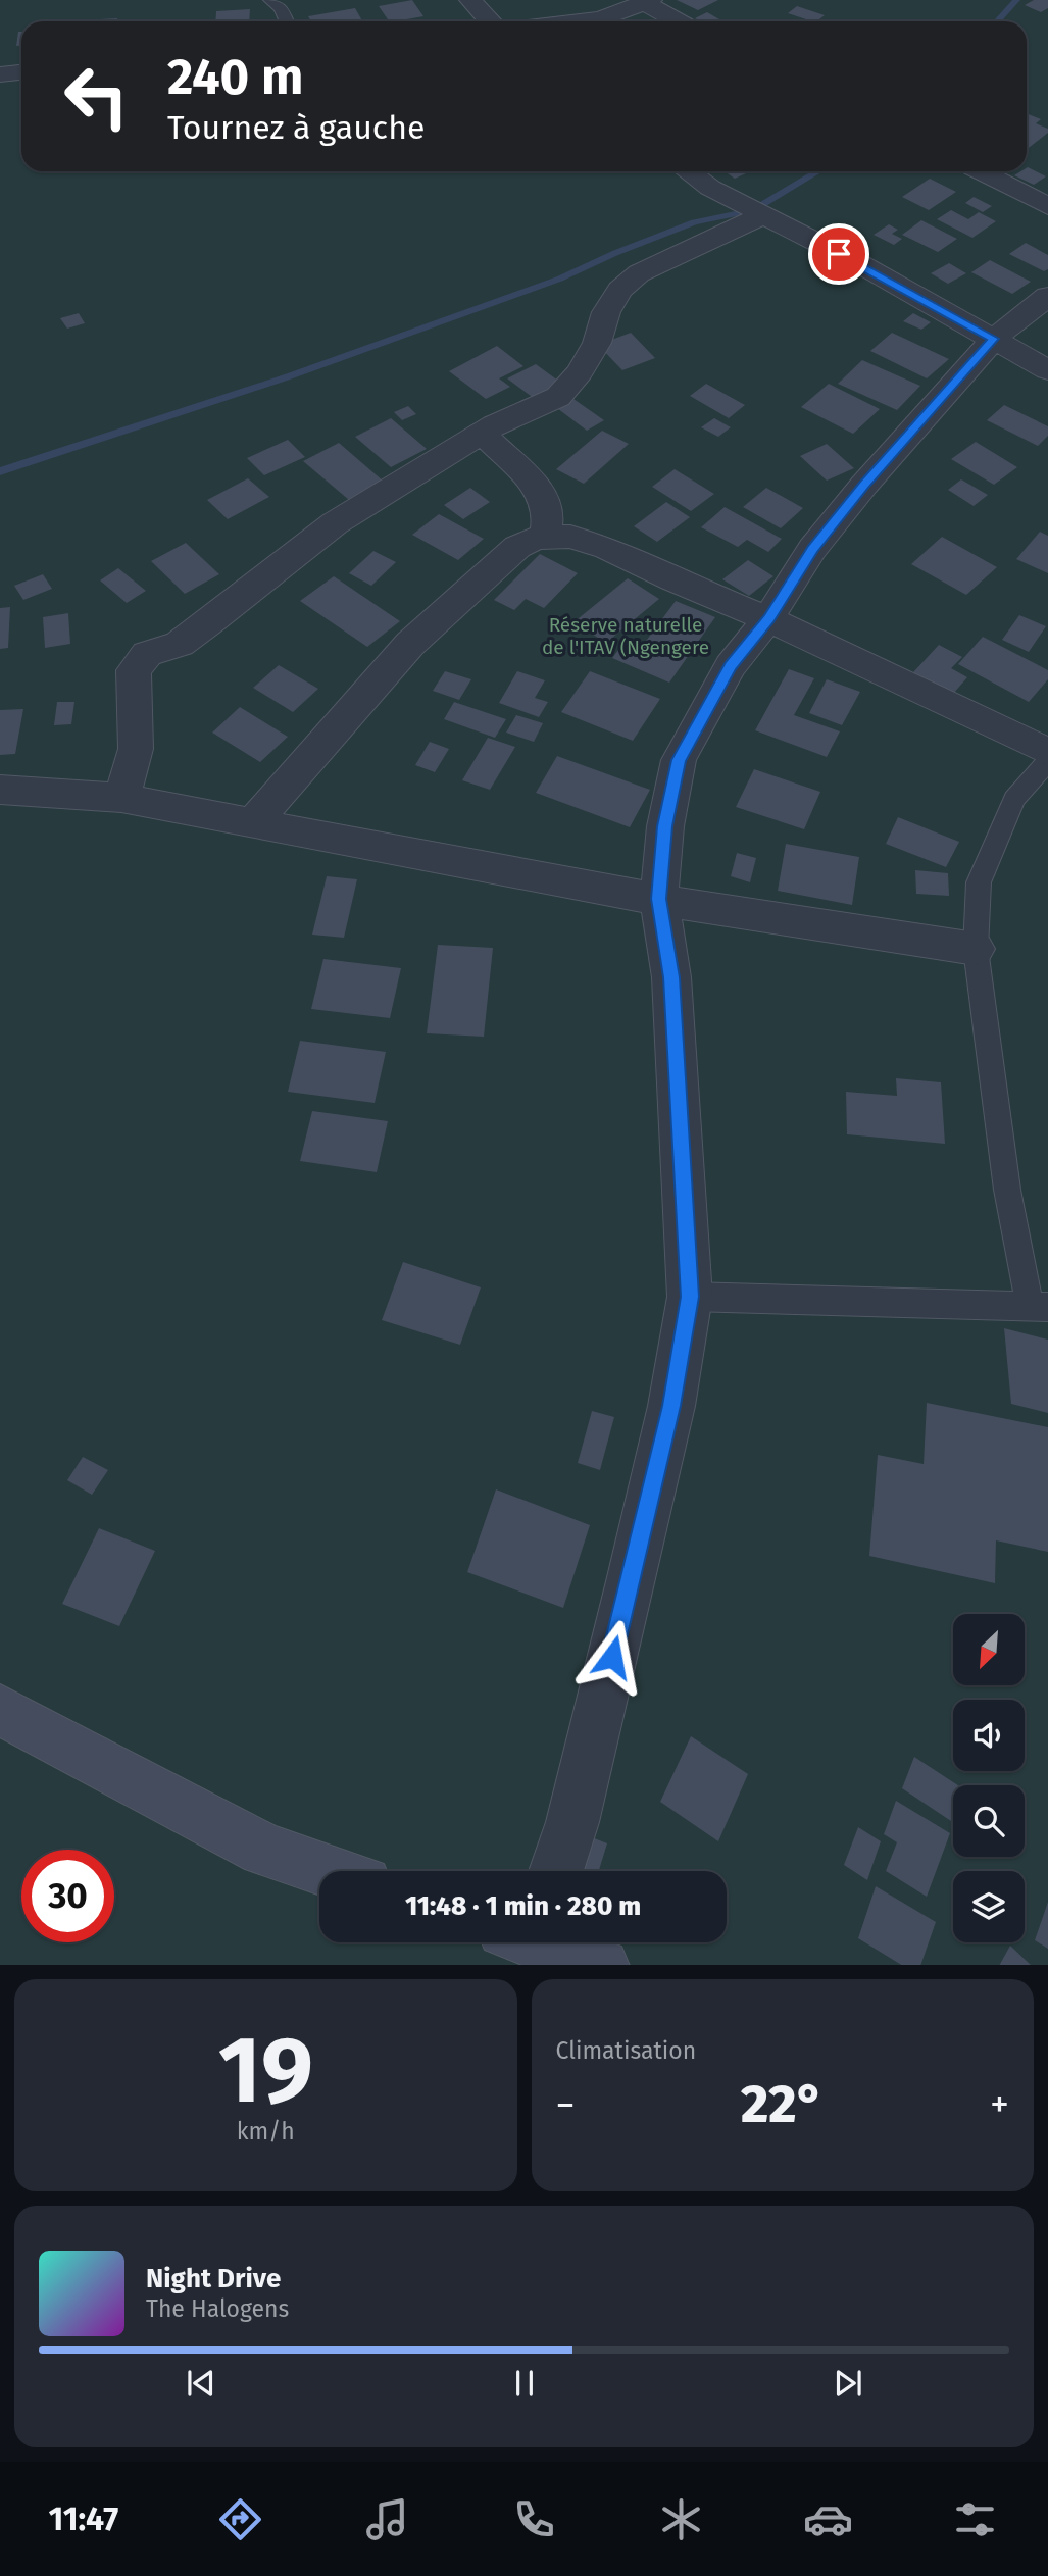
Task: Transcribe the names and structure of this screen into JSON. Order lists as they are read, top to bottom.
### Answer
{
  "parks": ["Réserve naturelle de l'ITAV (Ngengere"],
  "north": "bottom left",
  "page": {
    "turn": ["240 m", "Tournez à gauche"],
    "limit": "30",
    "trip": "11:48 · 1 min · 280 m",
    "tile": [
      ["19", "km/h"],
      "Climatisation"
    ],
    "heat": ["−", "22°", "+"],
    "song": ["Night Drive", "The Halogens"],
    "tabs": "11:47"
  }
}
